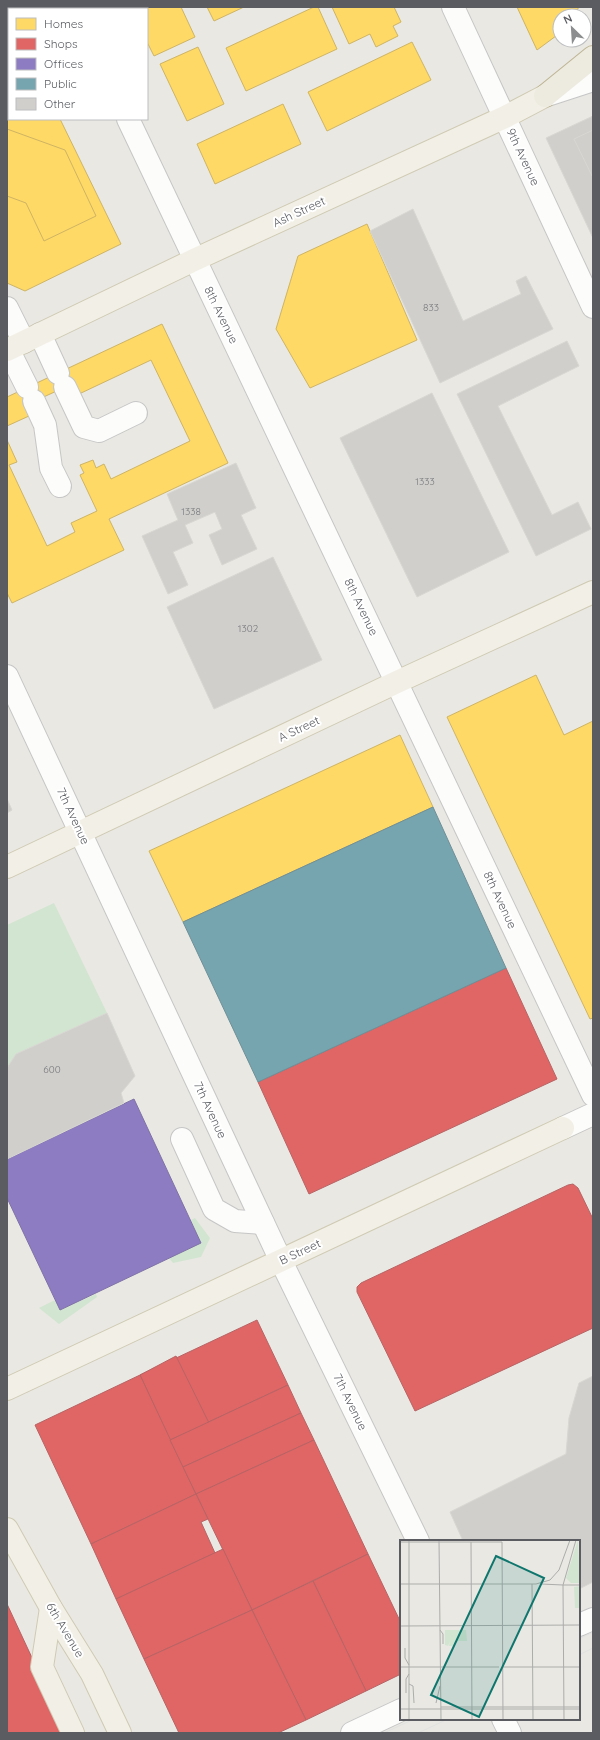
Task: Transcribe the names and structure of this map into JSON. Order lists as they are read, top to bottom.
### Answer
{
  "streets": {
    "main road": [
      "Ash Street",
      "A Street",
      "B Street",
      "6th Avenue"
    ],
    "street": ["9th Avenue", "8th Avenue", "7th Avenue"]
  },
  "crossings": [
    ["9th Avenue", "Ash Street"],
    ["Ash Street", "8th Avenue"],
    ["8th Avenue", "A Street"],
    ["A Street", "7th Avenue"],
    ["7th Avenue", "B Street"]
  ],
  "house_numbers": [
    "833",
    "1333",
    "1338",
    "1302",
    "600"
  ],
  "legend": [
    "Homes",
    "Shops",
    "Offices",
    "Public",
    "Other"
  ],
  "north": "top left"
}
